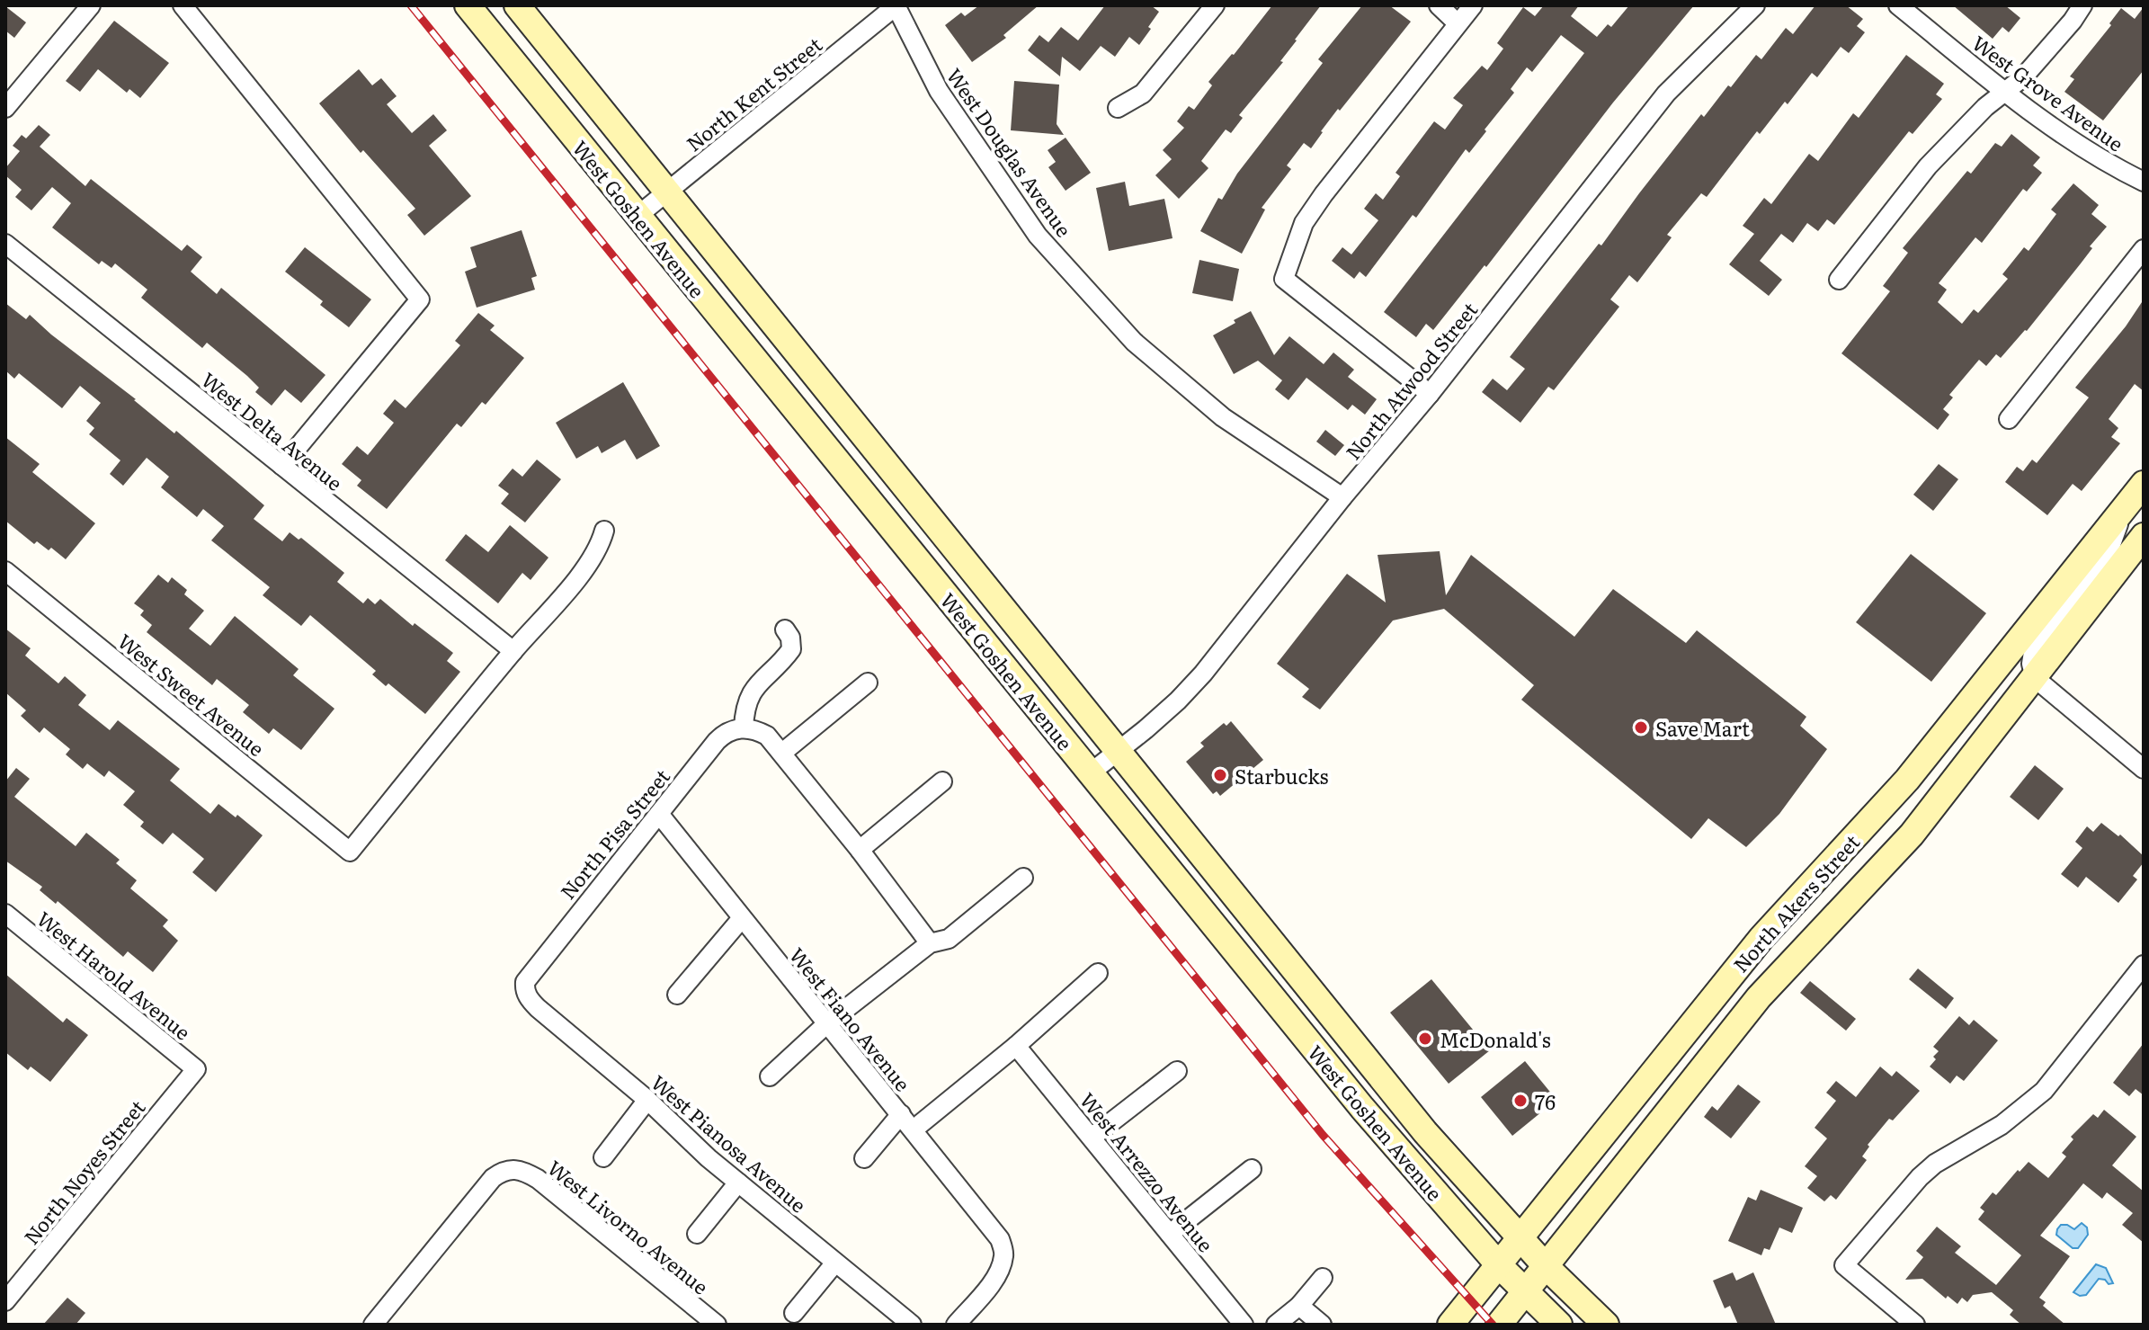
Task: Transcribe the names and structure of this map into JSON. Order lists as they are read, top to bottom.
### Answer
{
  "streets": {
    "main road": ["West Goshen Avenue", "North Akers Street"],
    "street": [
      "West Grove Avenue",
      "North Kent Street",
      "West Douglas Avenue",
      "North Atwood Street",
      "West Delta Avenue",
      "West Sweet Avenue",
      "North Pisa Street",
      "West Harold Avenue",
      "West Fiano Avenue",
      "West Pianosa Avenue",
      "North Noyes Street",
      "West Arrezzo Avenue",
      "West Livorno Avenue"
    ]
  },
  "crossings": [
    ["North Kent Street", "West Douglas Avenue"],
    ["North Kent Street", "West Goshen Avenue"],
    ["West Douglas Avenue", "North Atwood Street"],
    ["West Goshen Avenue", "North Atwood Street"],
    ["West Goshen Avenue", "North Akers Street"],
    ["West Delta Avenue", "West Sweet Avenue"],
    ["North Pisa Street", "West Fiano Avenue"],
    ["North Pisa Street", "West Pianosa Avenue"],
    ["West Harold Avenue", "North Noyes Street"]
  ],
  "places": [
    "Save Mart",
    "Starbucks",
    "McDonald's",
    "76"
  ]
}
